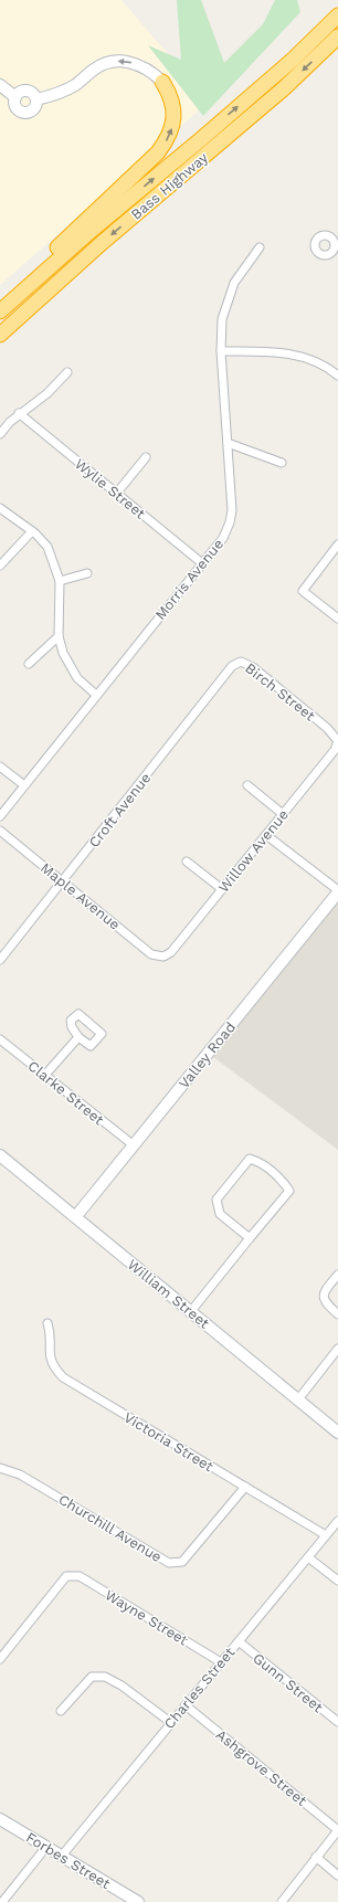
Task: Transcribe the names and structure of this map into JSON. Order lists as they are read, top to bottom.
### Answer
{
  "streets": {
    "highway": ["Bass Highway"],
    "street": [
      "Wylie Street",
      "Morris Avenue",
      "Birch Street",
      "Croft Avenue",
      "Willow Avenue",
      "Maple Avenue",
      "Valley Road",
      "Clarke Street",
      "William Street",
      "Victoria Street",
      "Churchill Avenue",
      "Wayne Street",
      "Gunn Street",
      "Charles Street",
      "Ashgrove Street",
      "Forbes Street"
    ]
  },
  "crossings": [
    ["Wylie Street", "Morris Avenue"],
    ["Birch Street", "Croft Avenue"],
    ["Birch Street", "Willow Avenue"],
    ["Croft Avenue", "Maple Avenue"],
    ["Willow Avenue", "Maple Avenue"],
    ["Valley Road", "Clarke Street"],
    ["Valley Road", "William Street"],
    ["Victoria Street", "Churchill Avenue"],
    ["Victoria Street", "Charles Street"],
    ["Wayne Street", "Charles Street"],
    ["Gunn Street", "Charles Street"],
    ["Charles Street", "Ashgrove Street"],
    ["Charles Street", "Forbes Street"]
  ]
}
